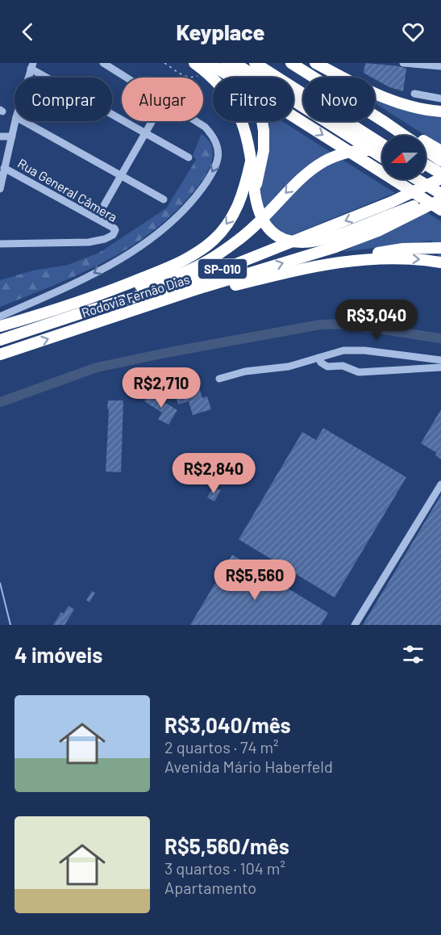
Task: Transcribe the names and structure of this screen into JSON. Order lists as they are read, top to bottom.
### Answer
{
  "streets": {
    "highway": ["SP-010", "Rodovia Fernão Dias"],
    "street": ["Rua General Câmera"]
  },
  "north": "left",
  "page": {
    "header": "Keyplace",
    "chip": [
      "Comprar",
      "Alugar",
      "Filtros",
      "Novo"
    ],
    "price": [
      "R$3,040",
      "R$2,710",
      "R$2,840",
      "R$5,560"
    ],
    "heading": "4 imóveis",
    "list": [
      {
        "name": "R$3,040/mês",
        "note": "2 quartos · 74 m² · Avenida Mário Haberfeld"
      },
      {
        "name": "R$5,560/mês",
        "note": "3 quartos · 104 m² · Apartamento"
      }
    ]
  }
}
